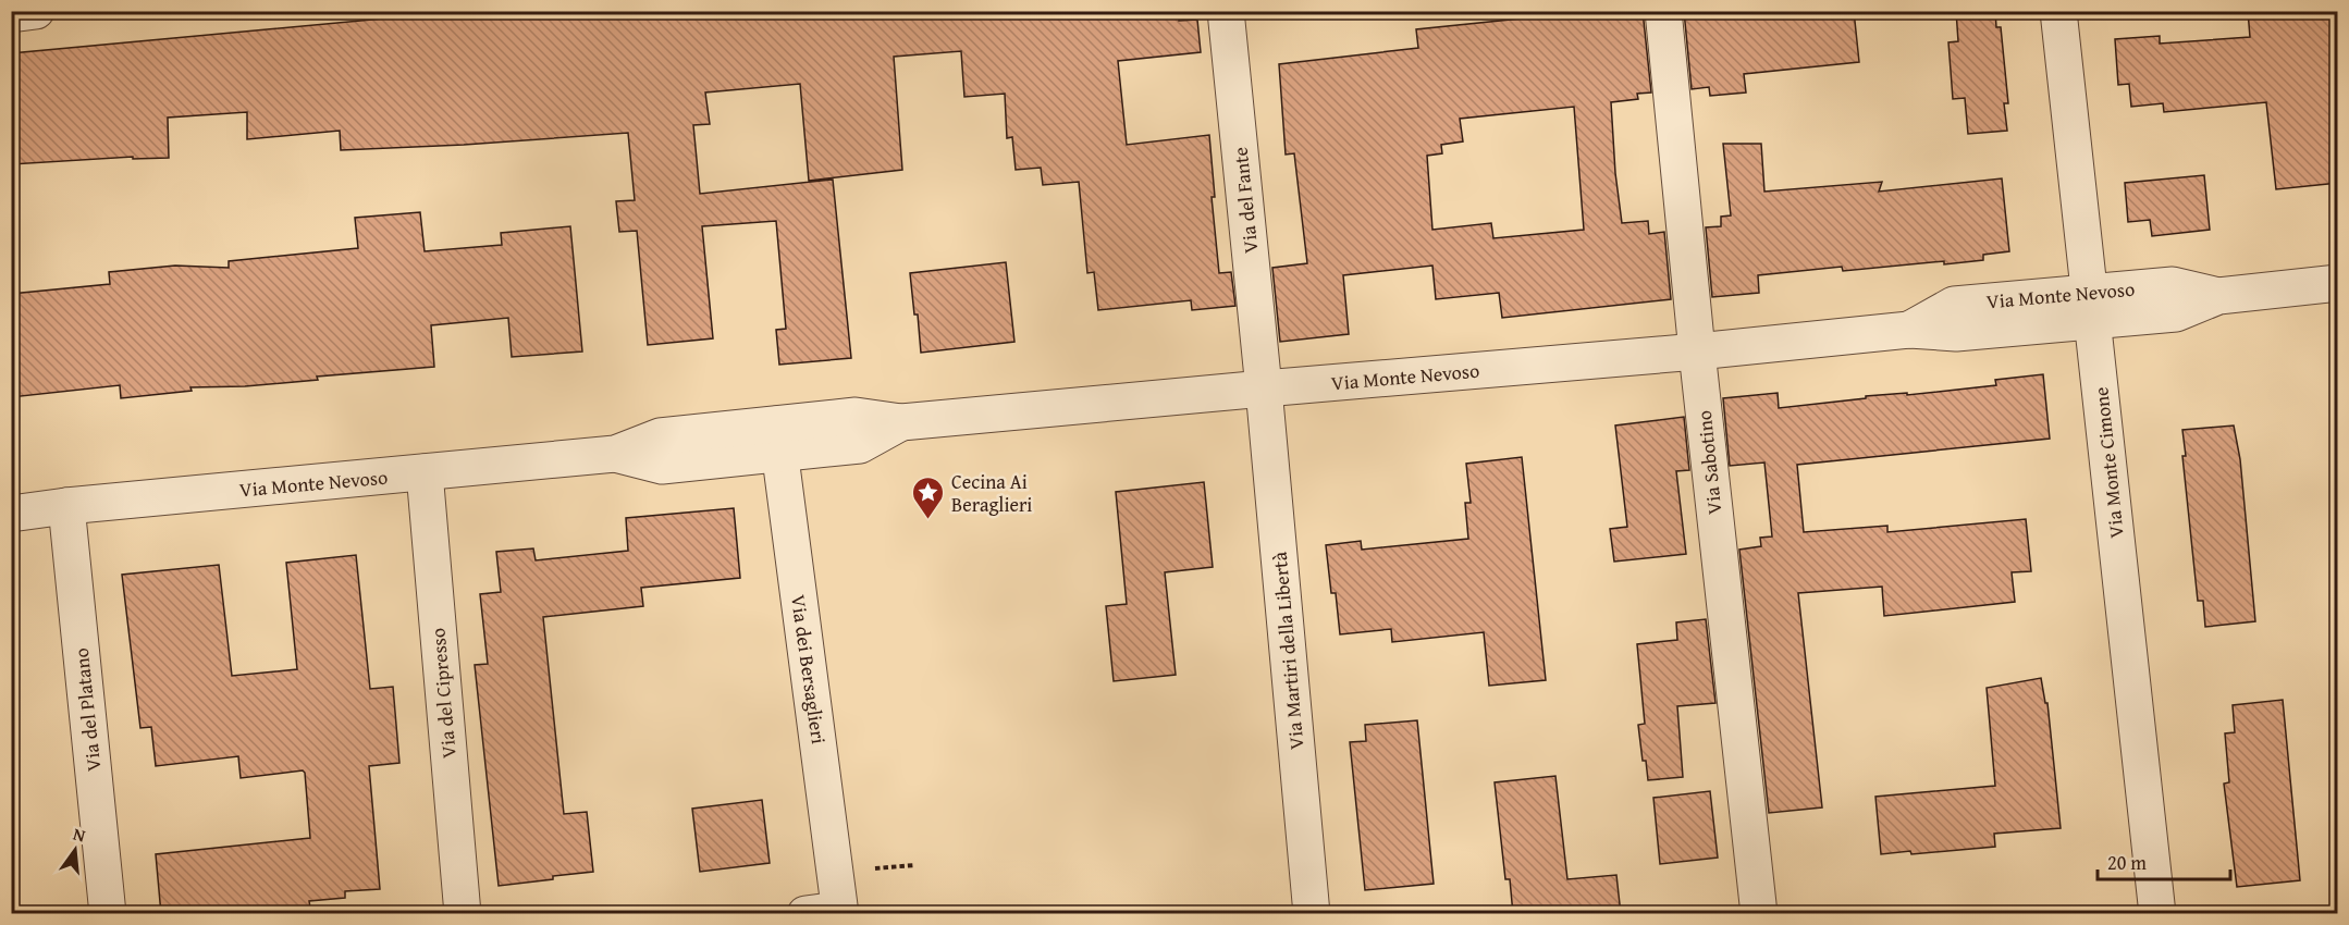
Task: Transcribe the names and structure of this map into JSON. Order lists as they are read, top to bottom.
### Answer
{
  "streets": {
    "street": [
      "Via del Fante",
      "Via Monte Nevoso",
      "Via Sabotino",
      "Via Monte Cimone",
      "Via Martiri della Libertà",
      "Via dei Bersaglieri",
      "Via del Cipresso",
      "Via del Platano"
    ]
  },
  "crossings": [
    ["Via del Fante", "Via Monte Nevoso"],
    ["Via del Fante", "Via Martiri della Libertà"],
    ["Via Monte Nevoso", "Via Sabotino"],
    ["Via Monte Nevoso", "Via Monte Cimone"],
    ["Via Monte Nevoso", "Via Martiri della Libertà"],
    ["Via Monte Nevoso", "Via dei Bersaglieri"],
    ["Via Monte Nevoso", "Via del Cipresso"],
    ["Via Monte Nevoso", "Via del Platano"]
  ],
  "places": {
    "place": ["Cecina Ai Beraglieri"]
  },
  "scale_bar": "20 m",
  "north": "top"
}
